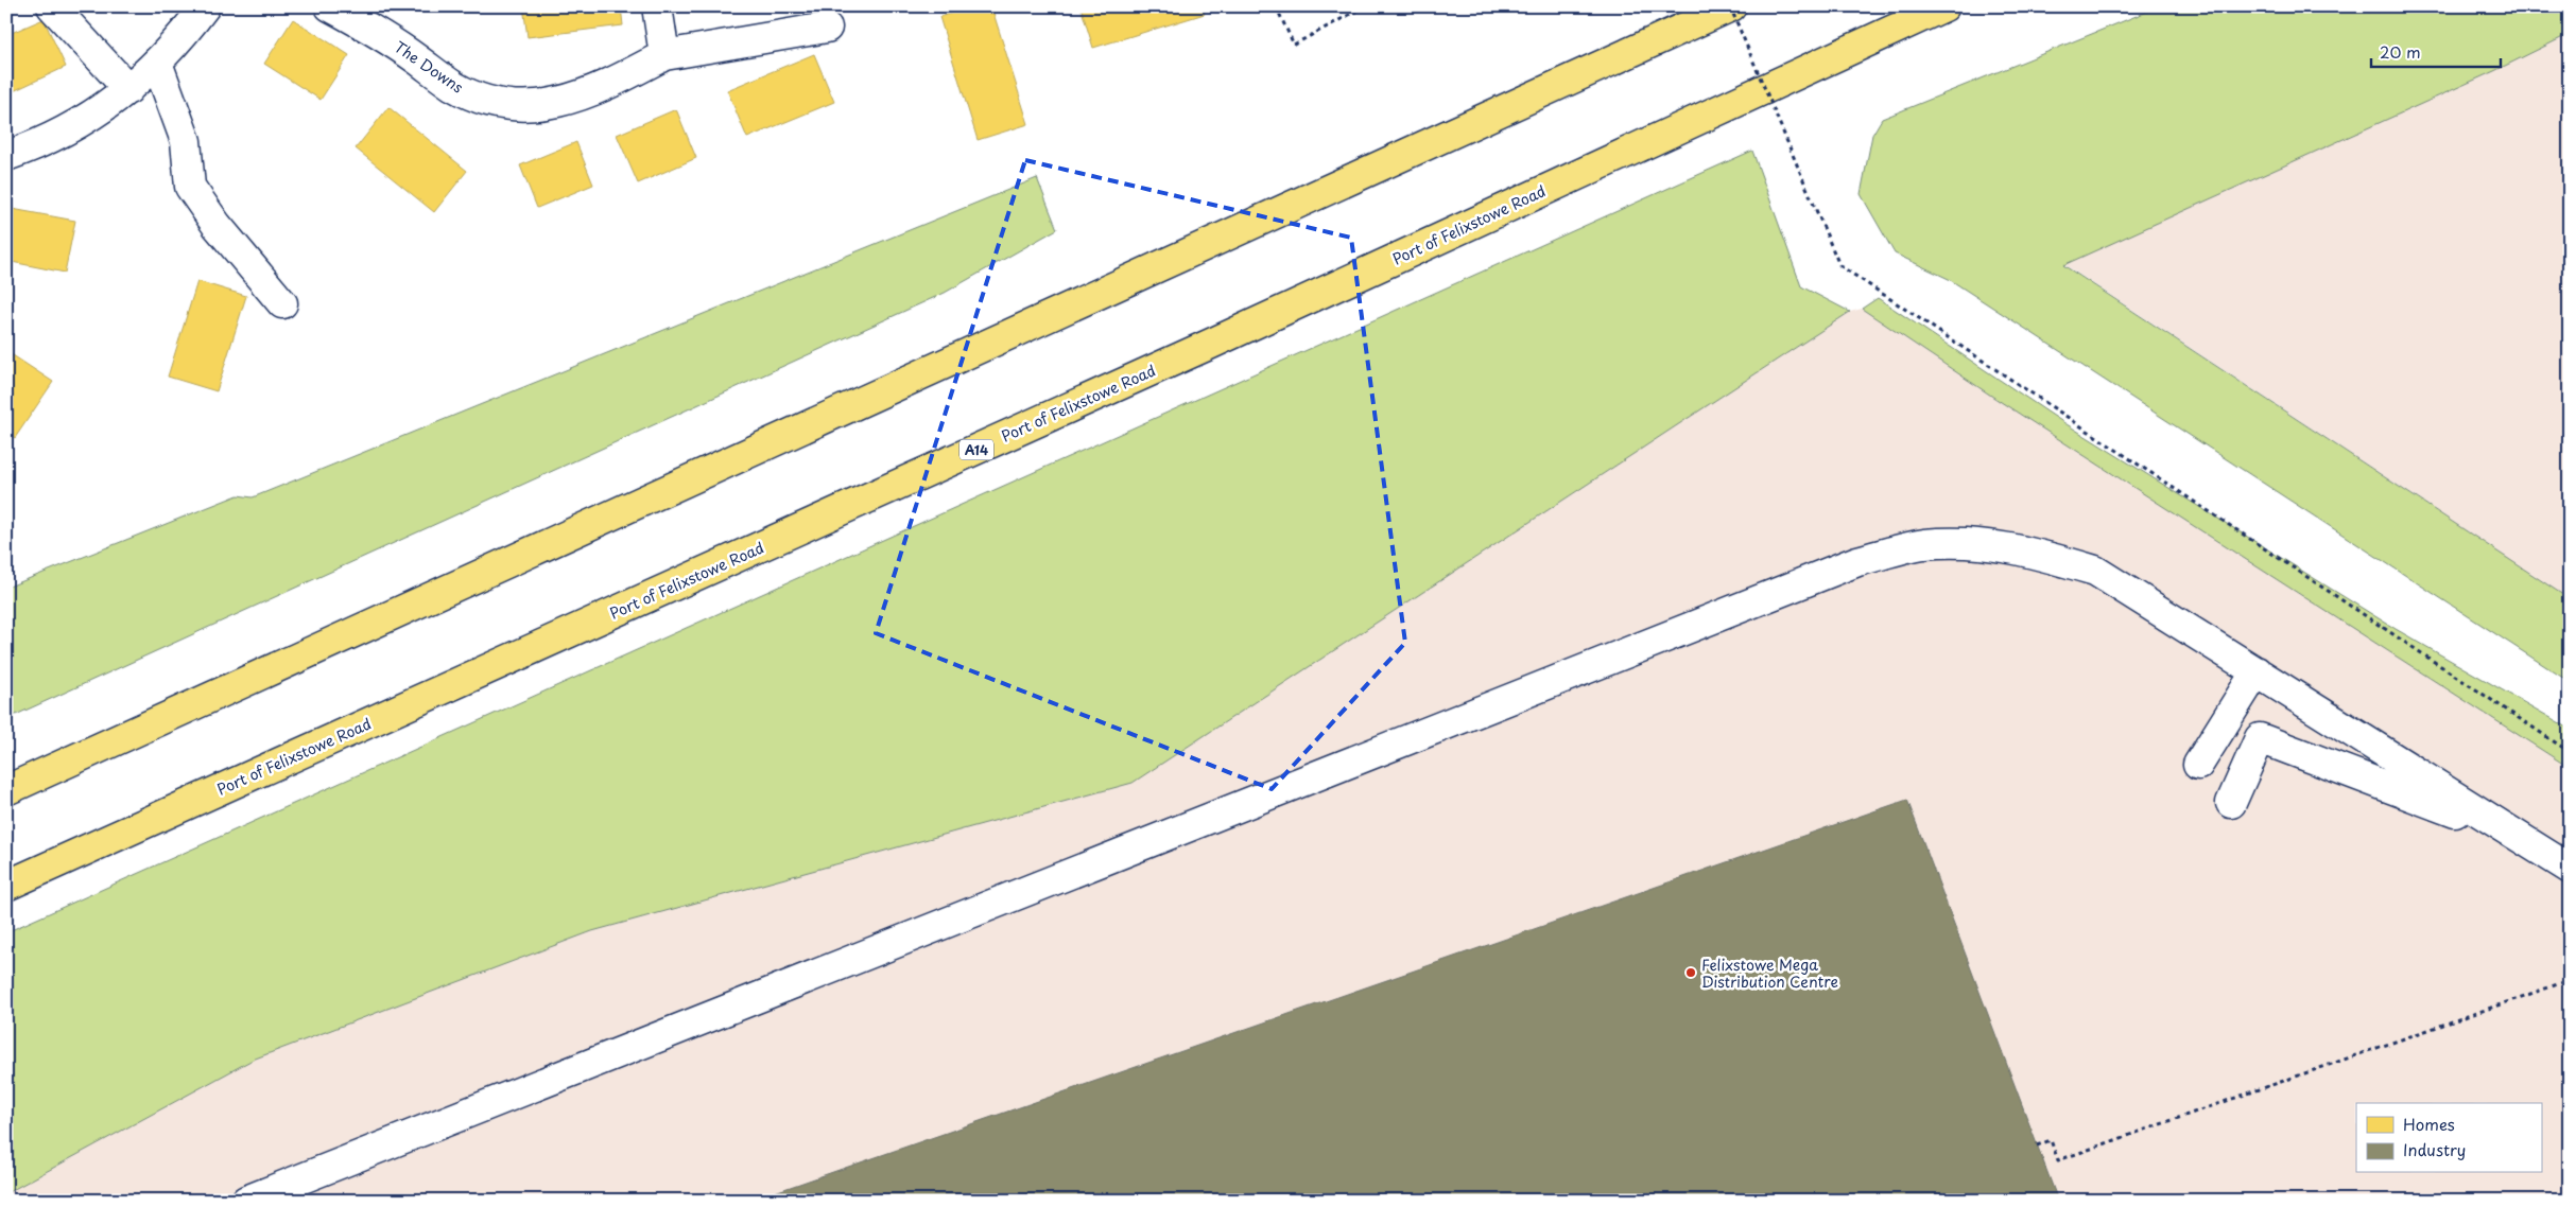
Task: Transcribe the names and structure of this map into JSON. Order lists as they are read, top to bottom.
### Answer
{
  "streets": {
    "highway": ["Port of Felixstowe Road", "A14"],
    "street": ["The Downs"]
  },
  "places": ["Felixstowe Mega Distribution Centre"],
  "legend": ["Homes", "Industry"],
  "scale_bar": "20 m"
}
